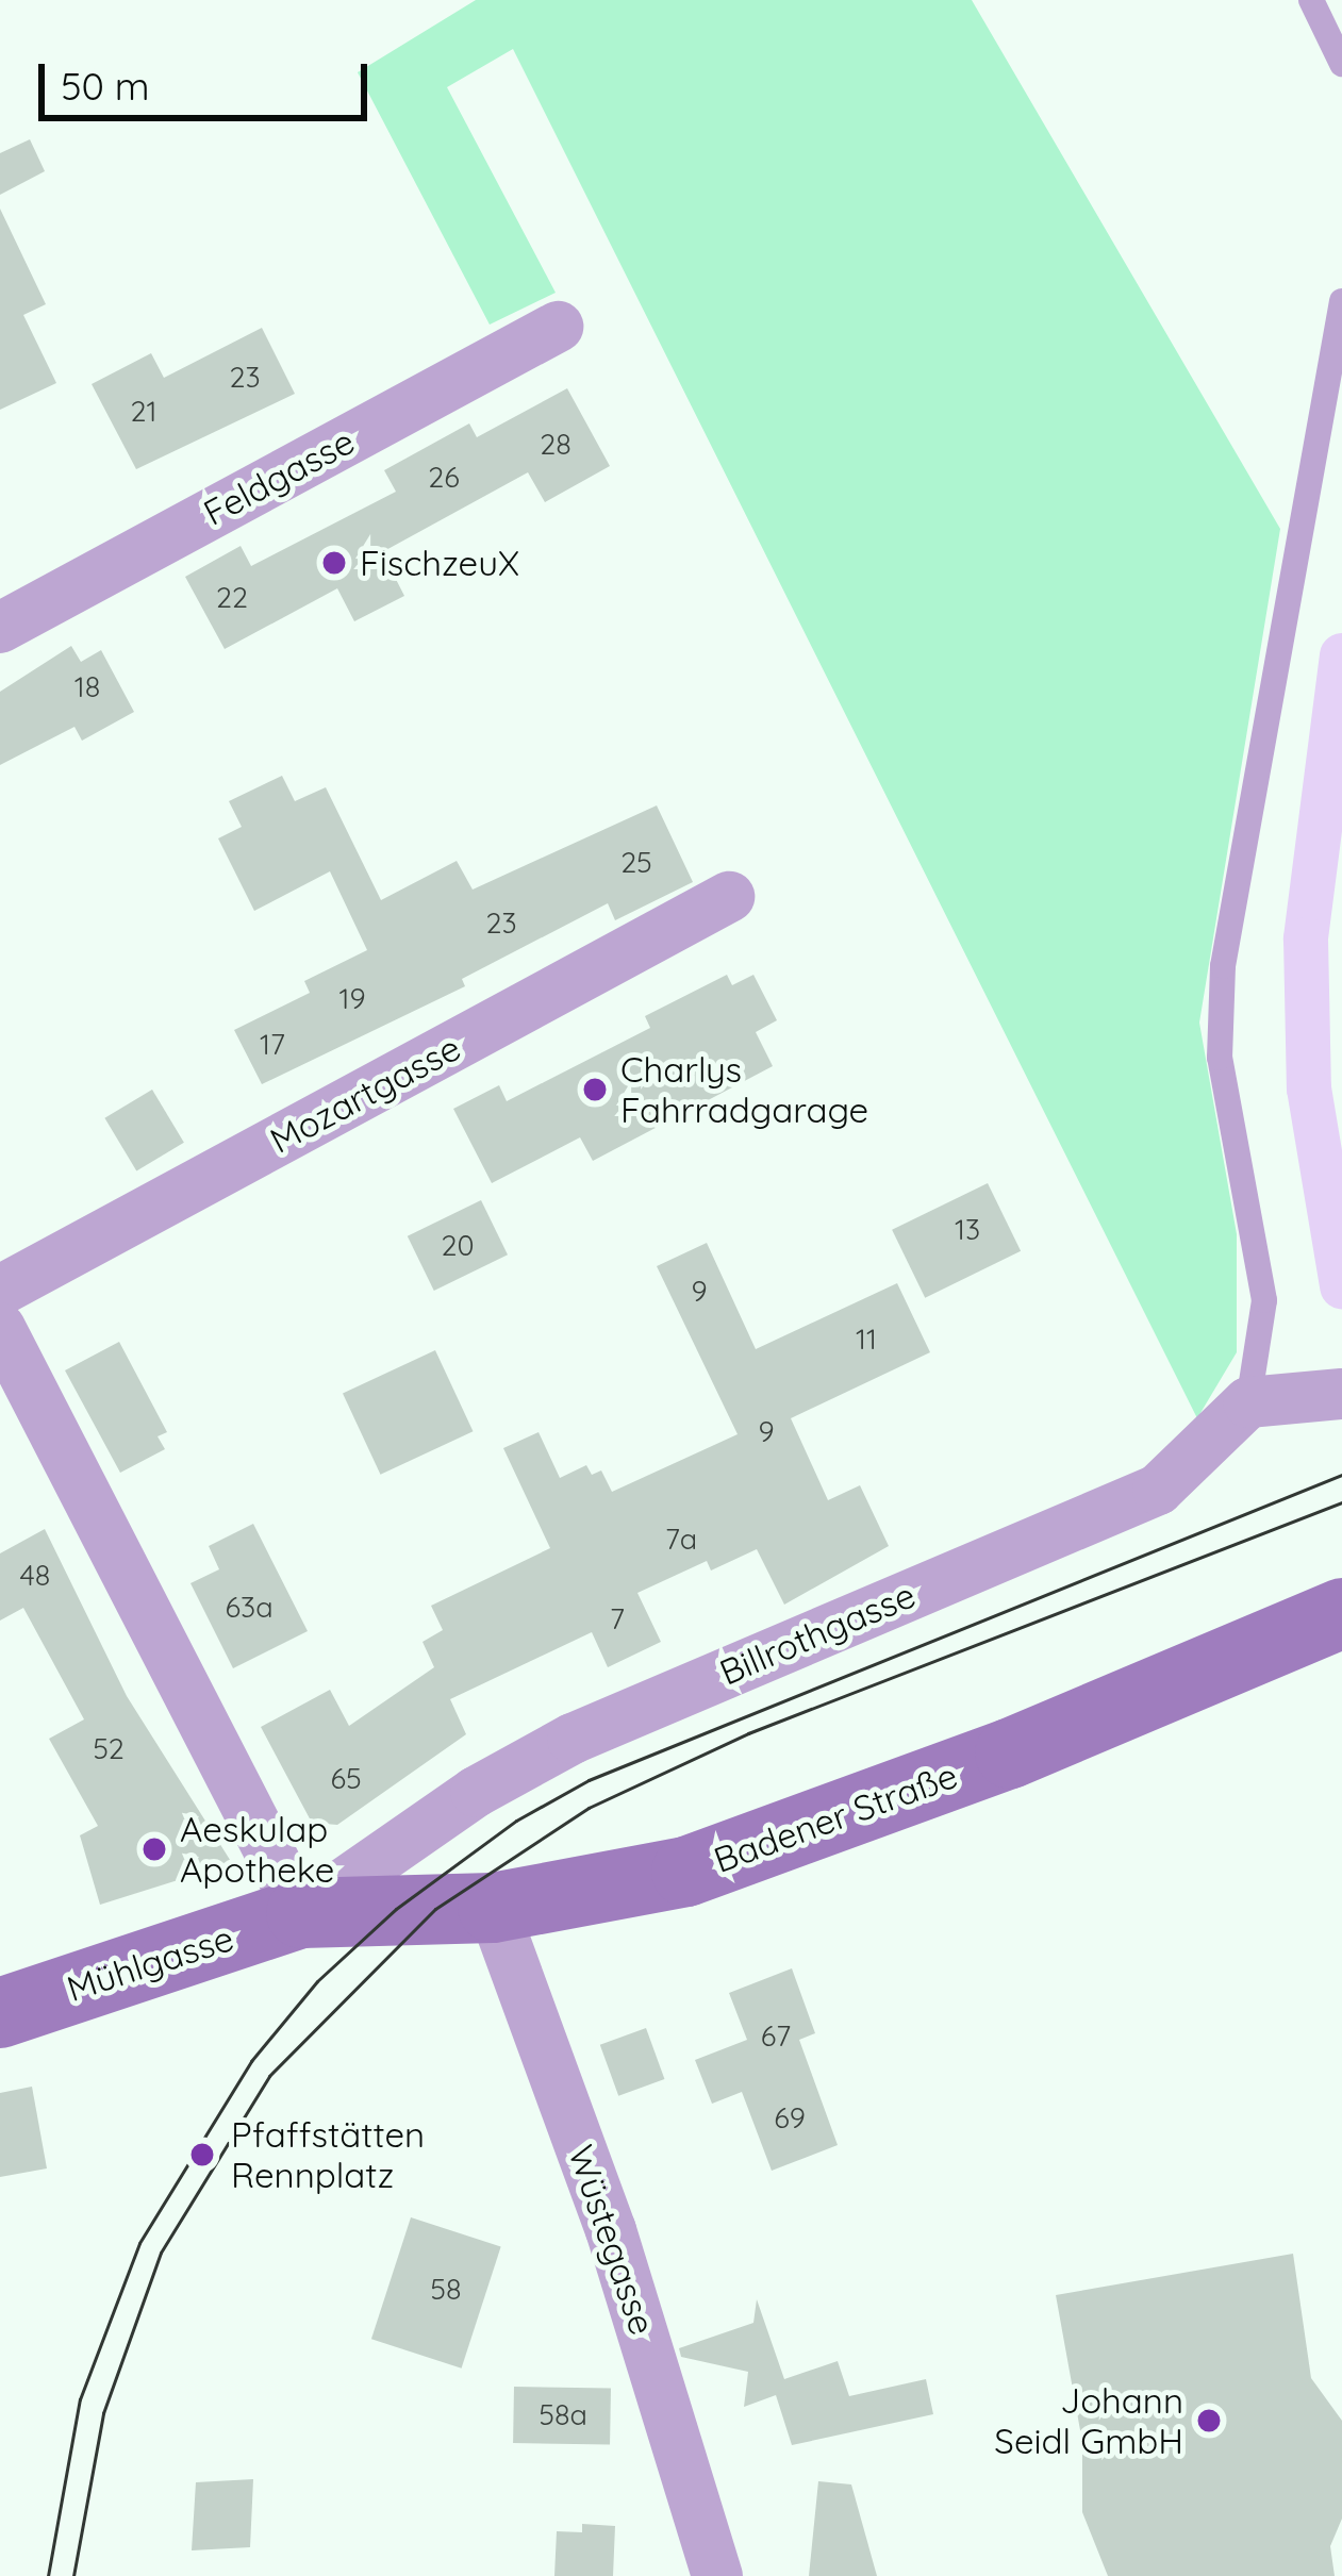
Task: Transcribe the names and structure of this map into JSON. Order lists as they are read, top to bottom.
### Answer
{
  "streets": {
    "street": [
      "Feldgasse",
      "Mozartgasse",
      "Billrothgasse",
      "Badener Straße",
      "Mühlgasse",
      "Wüstegasse"
    ]
  },
  "crossings": [
    ["Billrothgasse", "Badener Straße"],
    ["Billrothgasse", "Mühlgasse"],
    ["Badener Straße", "Mühlgasse"],
    ["Badener Straße", "Wüstegasse"]
  ],
  "places": [
    "FischzeuX",
    "Charlys Fahrradgarage",
    "Aeskulap Apotheke",
    "Pfaffstätten Rennplatz",
    "Johann Seidl GmbH"
  ],
  "house_numbers": [
    "23",
    "21",
    "28",
    "26",
    "22",
    "18",
    "25",
    "23",
    "19",
    "17",
    "13",
    "20",
    "9",
    "11",
    "9",
    "7a",
    "48",
    "63a",
    "7",
    "52",
    "65",
    "67",
    "69",
    "58",
    "58a"
  ],
  "scale_bar": "50 m"
}
